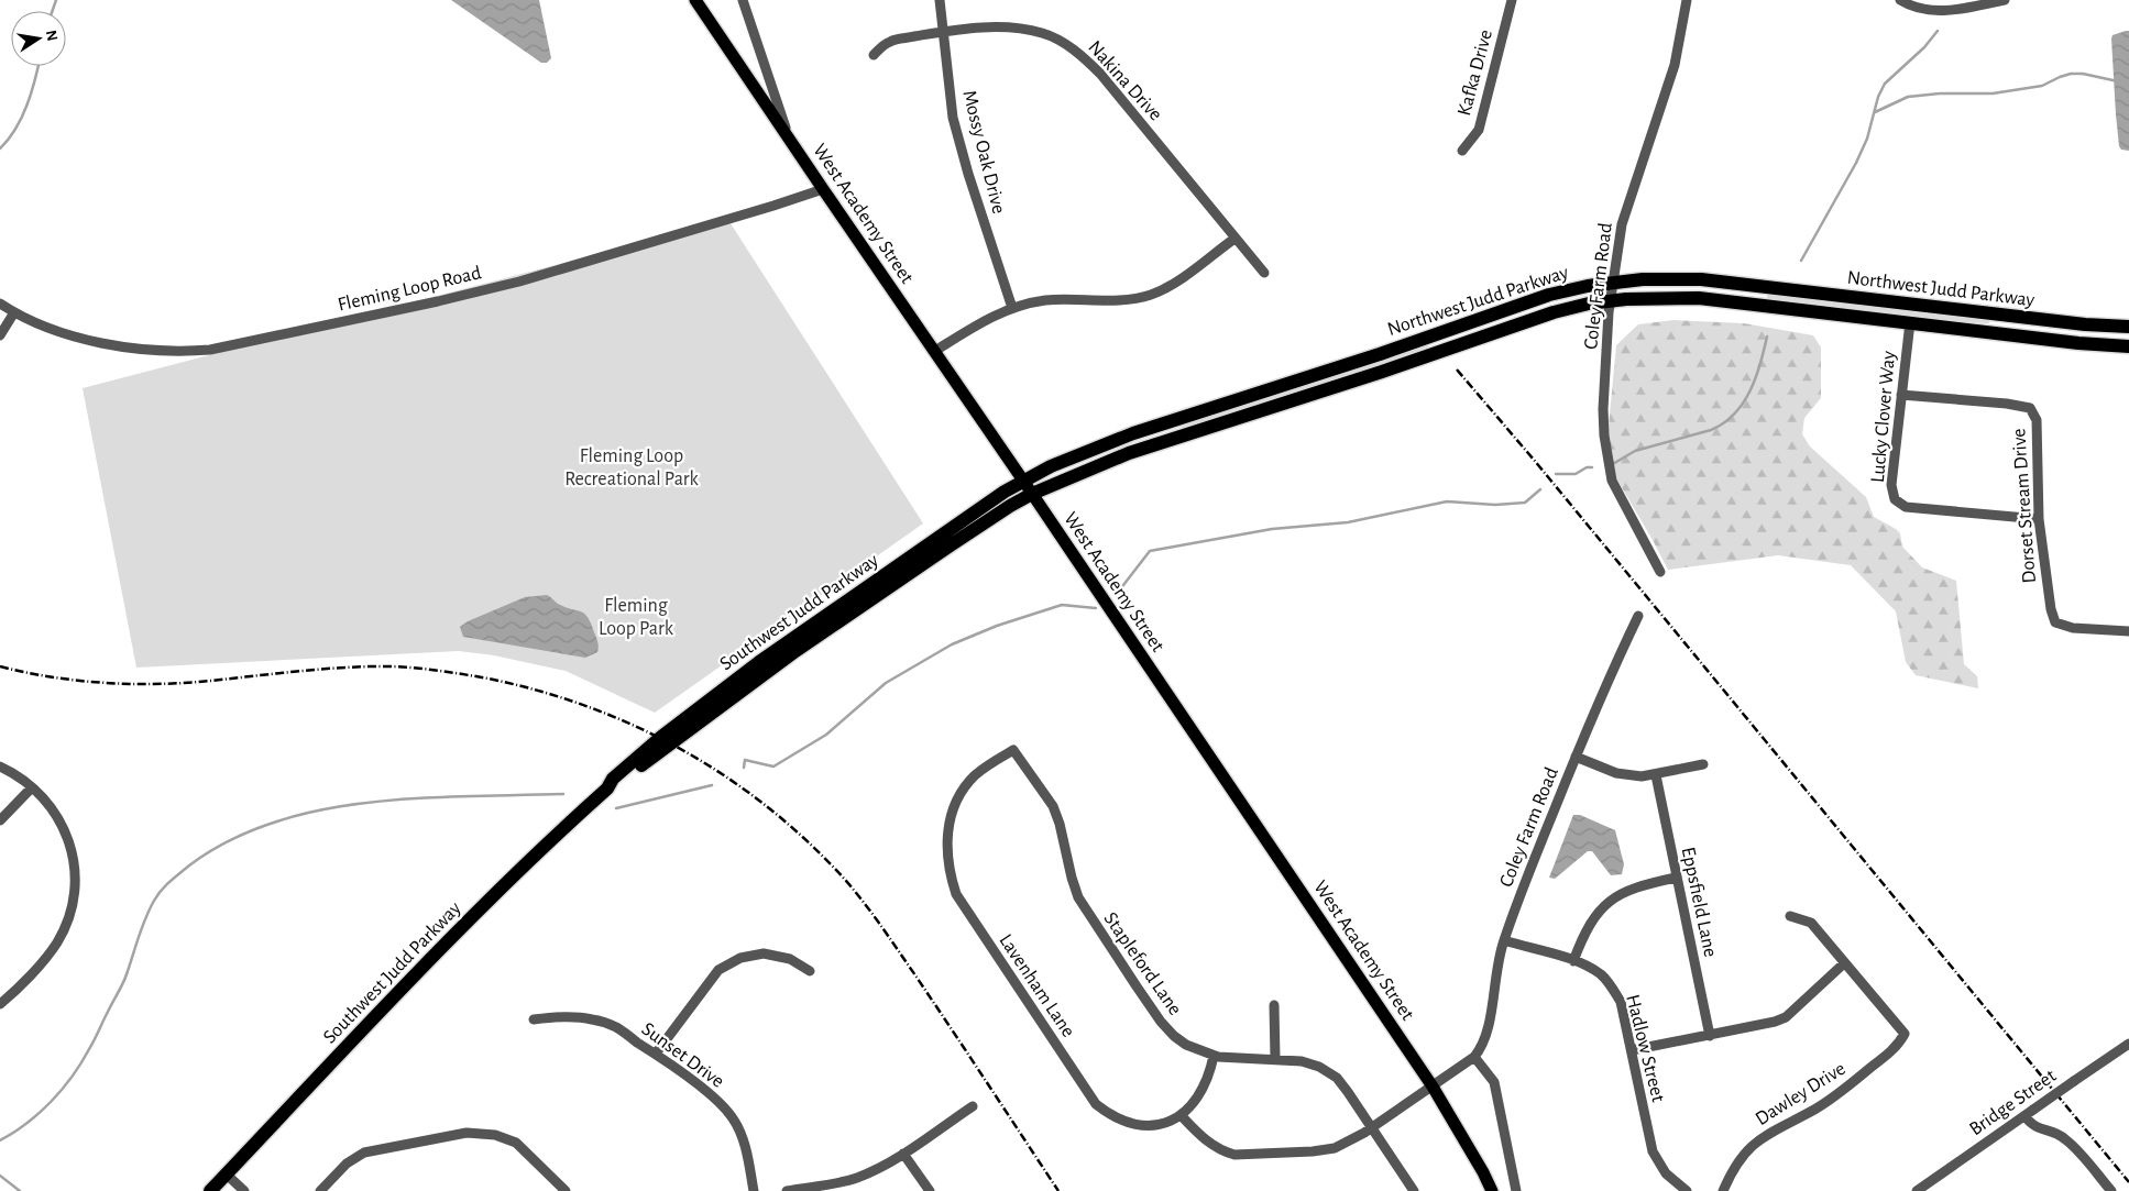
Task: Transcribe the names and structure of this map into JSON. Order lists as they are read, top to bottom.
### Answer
{
  "streets": {
    "highway": ["Northwest Judd Parkway", "Southwest Judd Parkway"],
    "main road": ["West Academy Street"],
    "street": [
      "Kafka Drive",
      "Nakina Drive",
      "Mossy Oak Drive",
      "Coley Farm Road",
      "Fleming Loop Road",
      "Lucky Clover Way",
      "Dorset Stream Drive",
      "Eppsfield Lane",
      "Stapleford Lane",
      "Lavenham Lane",
      "Hadlow Street",
      "Sunset Drive",
      "Dawley Drive",
      "Bridge Street"
    ]
  },
  "crossings": [
    ["Nakina Drive", "Mossy Oak Drive"],
    ["West Academy Street", "Coley Farm Road"],
    ["West Academy Street", "Fleming Loop Road"],
    ["West Academy Street", "Northwest Judd Parkway"],
    ["West Academy Street", "Southwest Judd Parkway"],
    ["Coley Farm Road", "Northwest Judd Parkway"],
    ["Coley Farm Road", "Stapleford Lane"],
    ["Coley Farm Road", "Lavenham Lane"],
    ["Coley Farm Road", "Hadlow Street"],
    ["Northwest Judd Parkway", "Lucky Clover Way"],
    ["Northwest Judd Parkway", "Southwest Judd Parkway"],
    ["Lucky Clover Way", "Dorset Stream Drive"],
    ["Stapleford Lane", "Lavenham Lane"]
  ],
  "parks": ["Fleming Loop Recreational Park", "Fleming Loop Park"],
  "north": "right"
}
